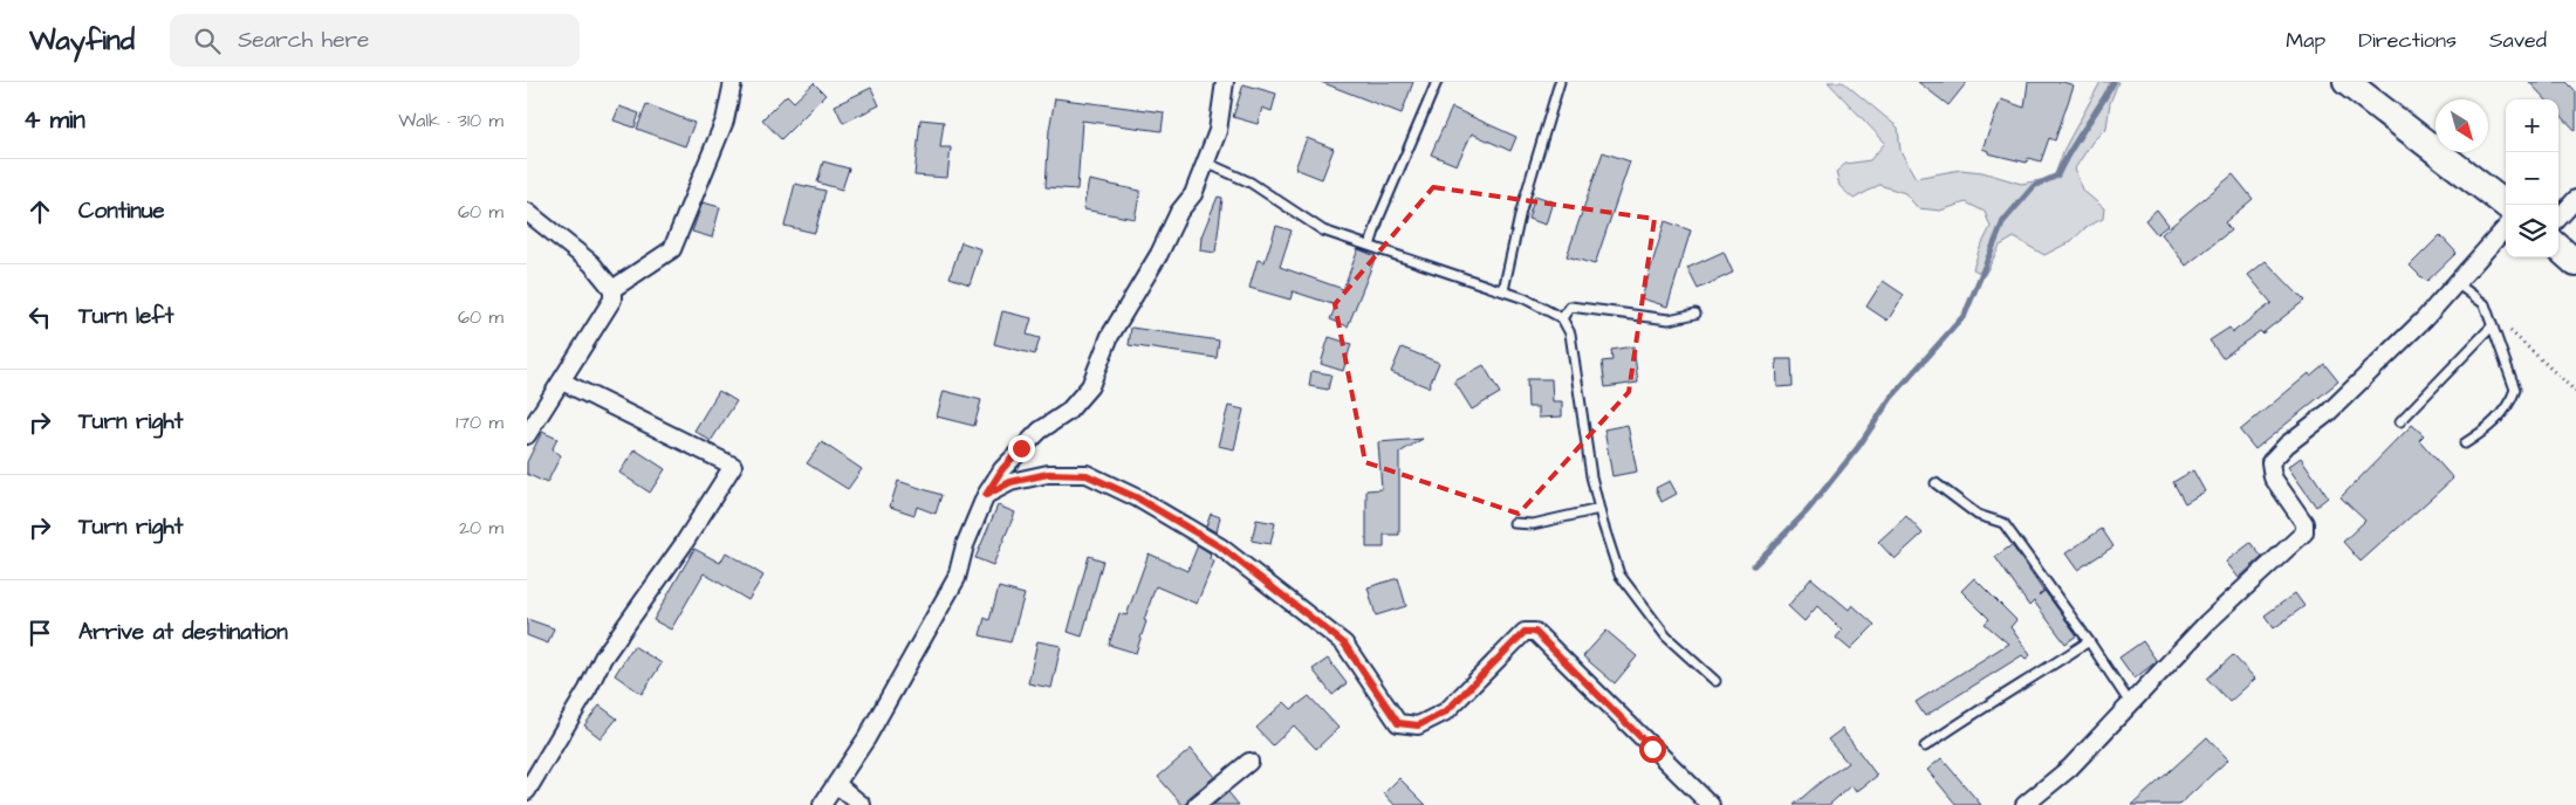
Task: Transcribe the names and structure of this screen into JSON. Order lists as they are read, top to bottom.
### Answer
{
  "north": "bottom right",
  "page": {
    "header": "Wayfind",
    "search": "Search here",
    "nav": ["Map", "Directions", "Saved"],
    "heading": ["4 min", "Walk · 310 m"],
    "map_buttons": ["+", "−"],
    "list": [
      ["Continue", "60 m"],
      ["Turn left", "60 m"],
      ["Turn right", "170 m"],
      ["Turn right", "20 m"],
      "Arrive at destination"
    ]
  }
}
